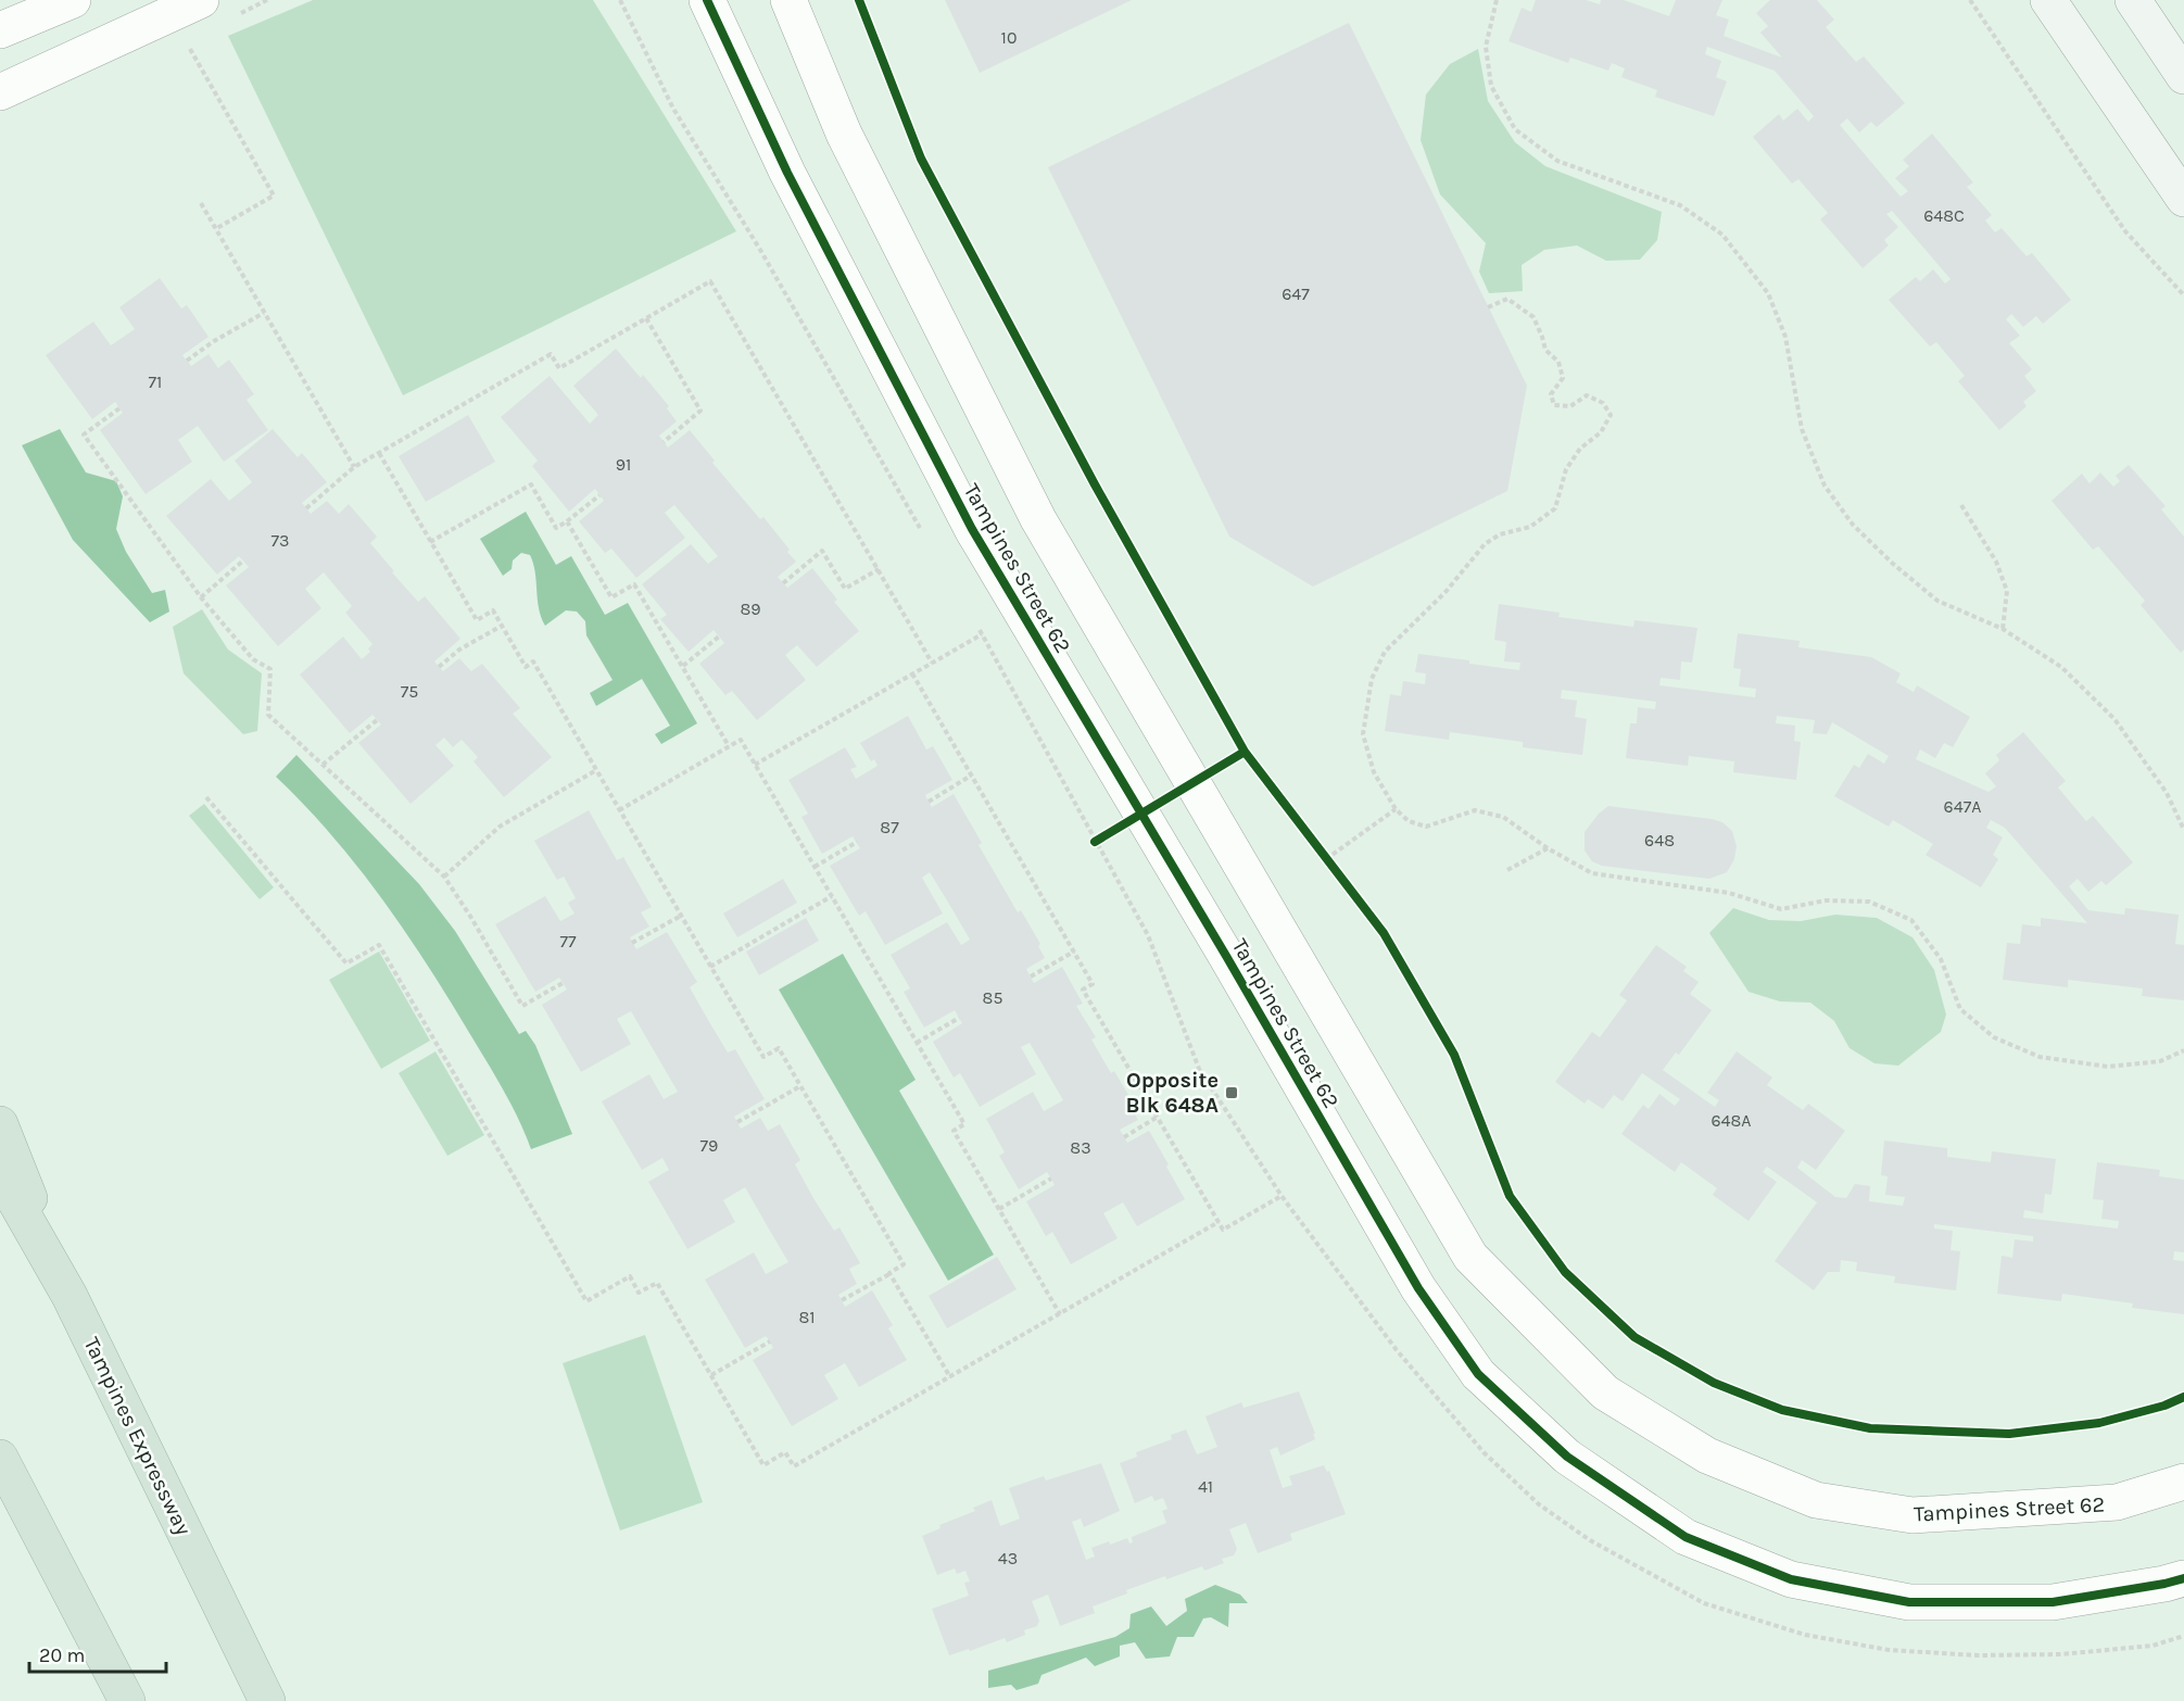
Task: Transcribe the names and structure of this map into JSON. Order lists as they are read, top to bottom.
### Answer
{
  "streets": {
    "highway": ["Tampines Expressway"],
    "street": ["Tampines Street 62"]
  },
  "places": {
    "transit": ["Opposite Blk 648A"]
  },
  "house_numbers": [
    "10",
    "648C",
    "647",
    "71",
    "91",
    "73",
    "89",
    "75",
    "647A",
    "87",
    "648",
    "77",
    "85",
    "648A",
    "79",
    "83",
    "81",
    "41",
    "43"
  ],
  "scale_bar": "20 m"
}
